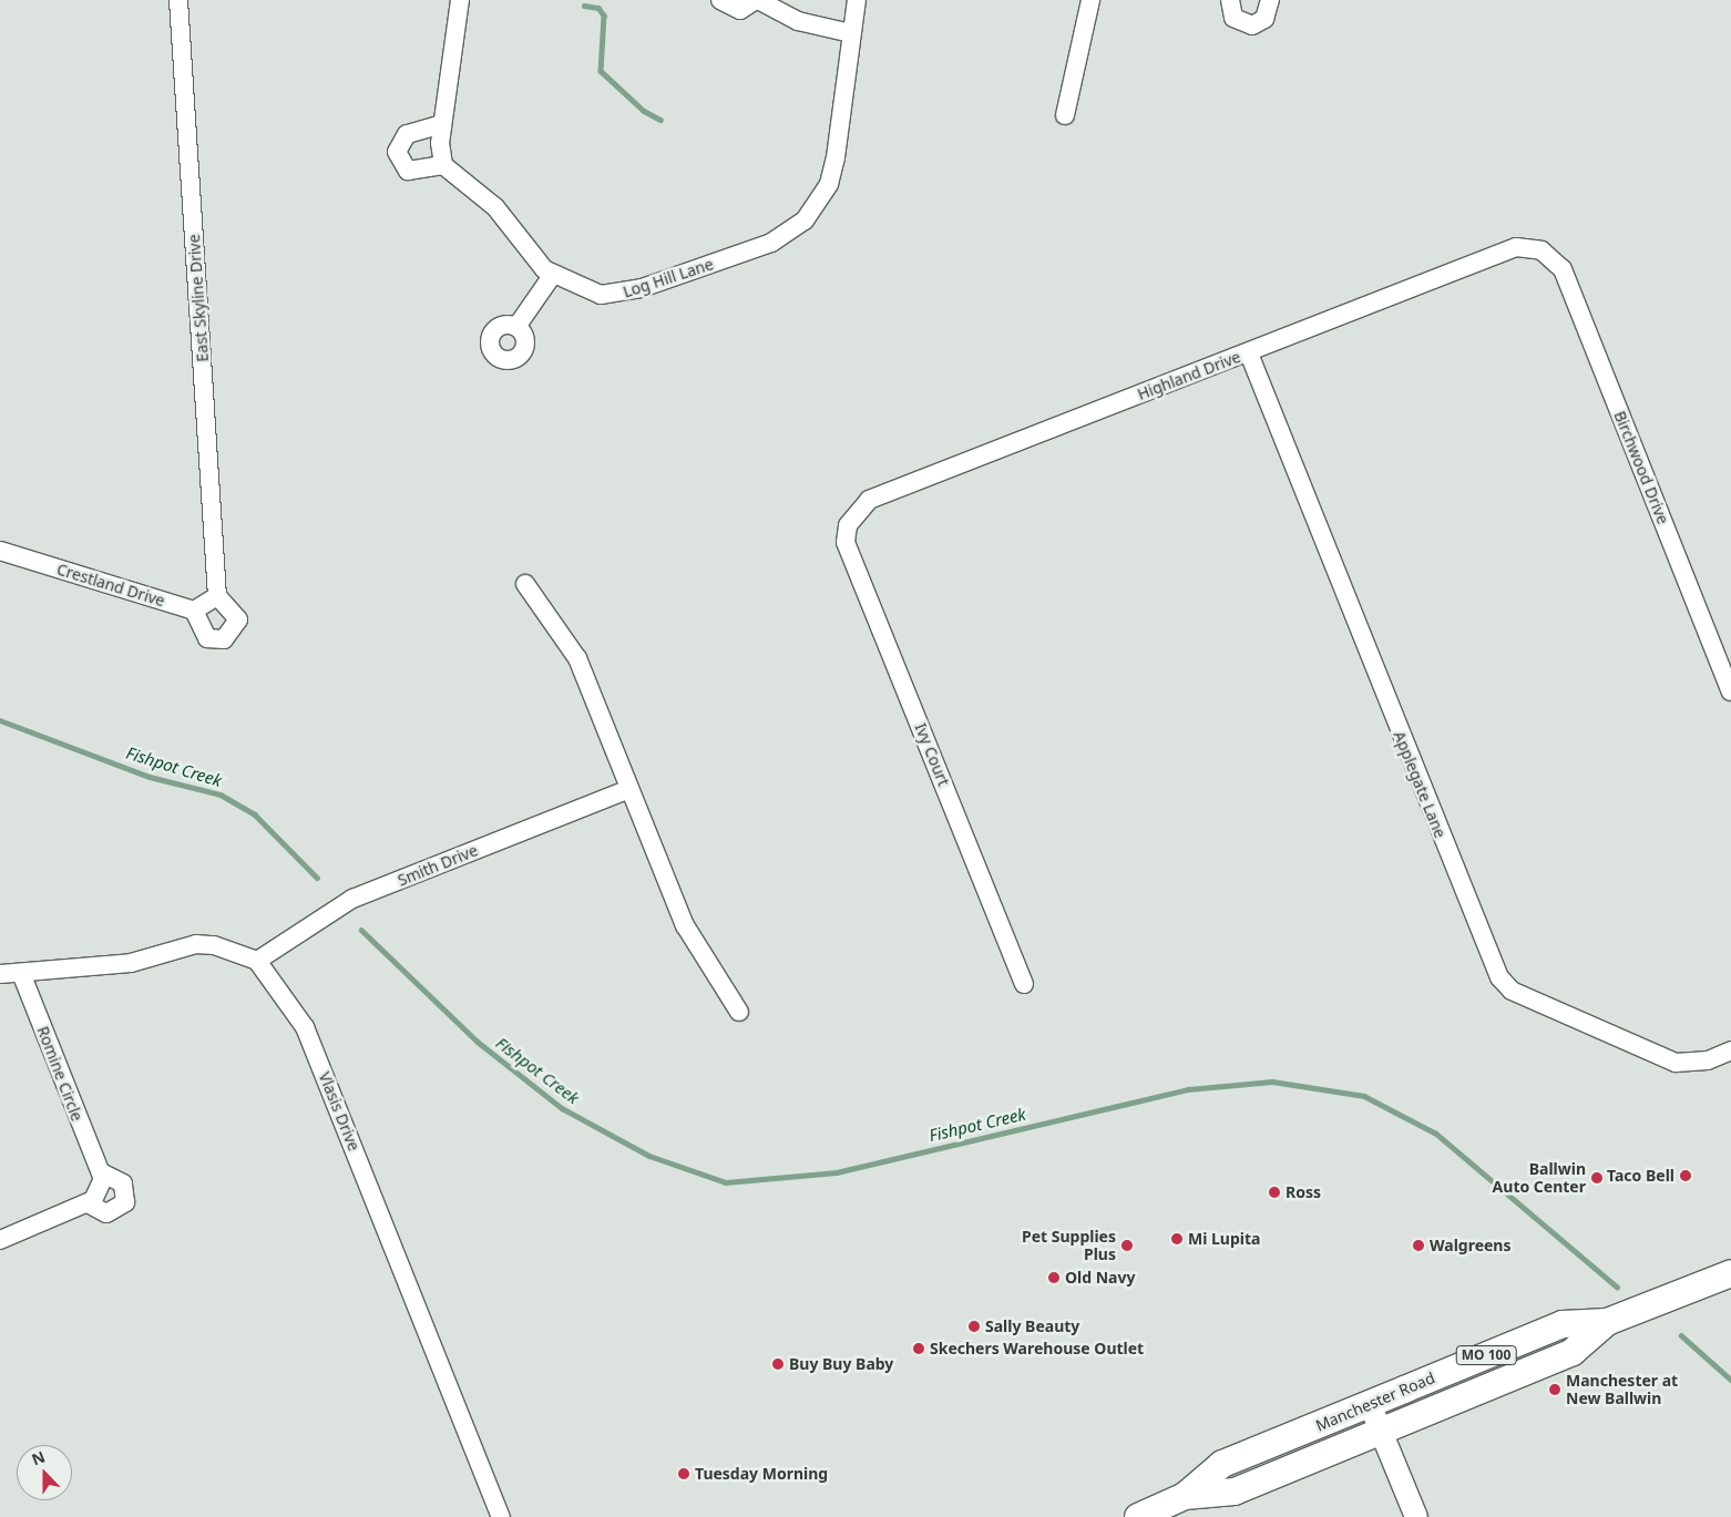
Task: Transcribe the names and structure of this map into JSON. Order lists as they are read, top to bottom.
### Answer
{
  "streets": {
    "highway": ["MO 100", "Manchester Road"],
    "street": [
      "Log Hill Lane",
      "East Skyline Drive",
      "Highland Drive",
      "Birchwood Drive",
      "Crestland Drive",
      "Ivy Court",
      "Applegate Lane",
      "Smith Drive",
      "Romine Circle",
      "Vlasis Drive"
    ]
  },
  "crossings": [
    ["Highland Drive", "Birchwood Drive"],
    ["Highland Drive", "Ivy Court"],
    ["Highland Drive", "Applegate Lane"],
    ["Smith Drive", "Vlasis Drive"]
  ],
  "water": ["Fishpot Creek"],
  "places": [
    "Taco Bell",
    "Ballwin Auto Center",
    "Ross",
    "Mi Lupita",
    "Pet Supplies Plus",
    "Walgreens",
    "Old Navy",
    "Sally Beauty",
    "Skechers Warehouse Outlet",
    "Buy Buy Baby",
    "Manchester at New Ballwin",
    "Tuesday Morning"
  ],
  "north": "top"
}
